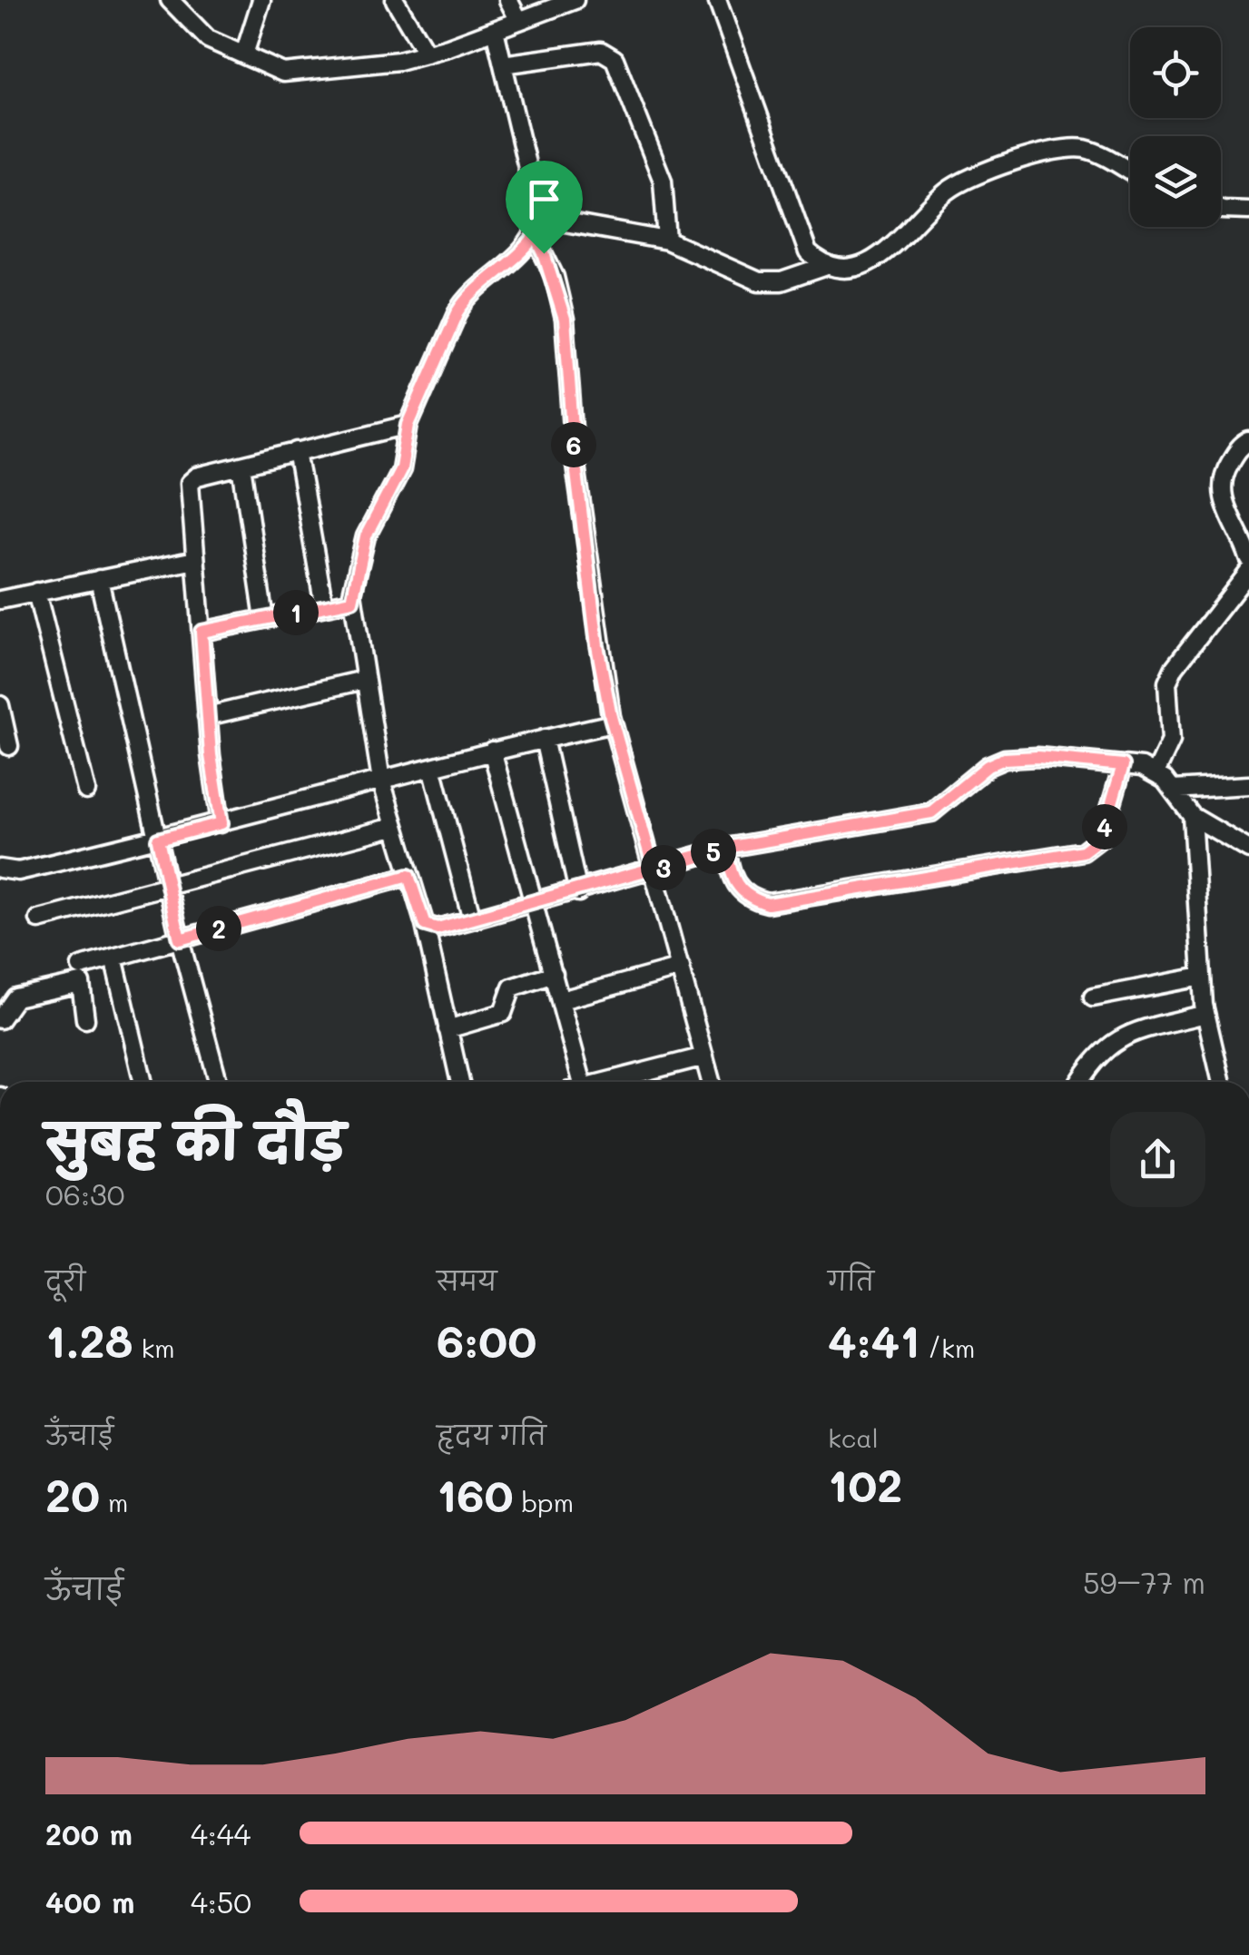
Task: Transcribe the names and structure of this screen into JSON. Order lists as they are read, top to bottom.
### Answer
{
  "page": {
    "pins": [
      "6",
      "1",
      "4",
      "5",
      "3",
      "2"
    ],
    "heading": ["सुबह की दौड़", "06:30"],
    "stats": [
      ["दूरी", "1.28 km"],
      ["समय", "6:00"],
      ["गति", "4:41 /km"],
      ["ऊँचाई", "20 m"],
      ["हृदय गति", "160 bpm"],
      ["kcal", "102"]
    ],
    "chart": ["ऊँचाई", "59–77 m"],
    "list": [
      {
        "name": "200 m",
        "note": "4:44"
      },
      {
        "name": "400 m",
        "note": "4:50"
      }
    ]
  }
}
